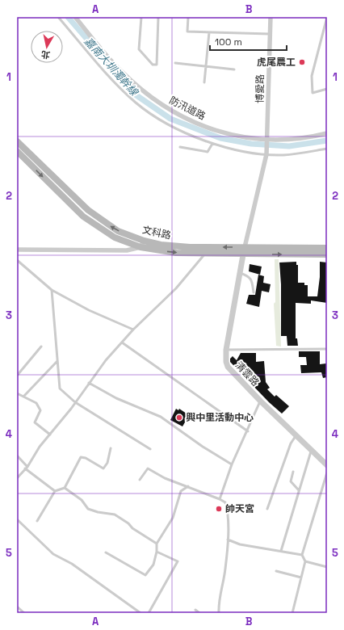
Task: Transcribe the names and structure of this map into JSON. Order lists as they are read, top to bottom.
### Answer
{
  "streets": {
    "main road": ["文科路"],
    "street": ["博愛路", "防汛道路", "清雲路"]
  },
  "crossings": [
    ["博愛路", "防汛道路"],
    ["文科路", "清雲路"]
  ],
  "water": ["嘉南大圳濁幹線"],
  "places": ["虎尾農工", "興中里活動中心", "帥天宮"],
  "scale_bar": "100 m",
  "north": "bottom",
  "grid": {
    "columns": ["A", "B"],
    "rows": [
      "1",
      "2",
      "3",
      "4",
      "5"
    ]
  }
}
